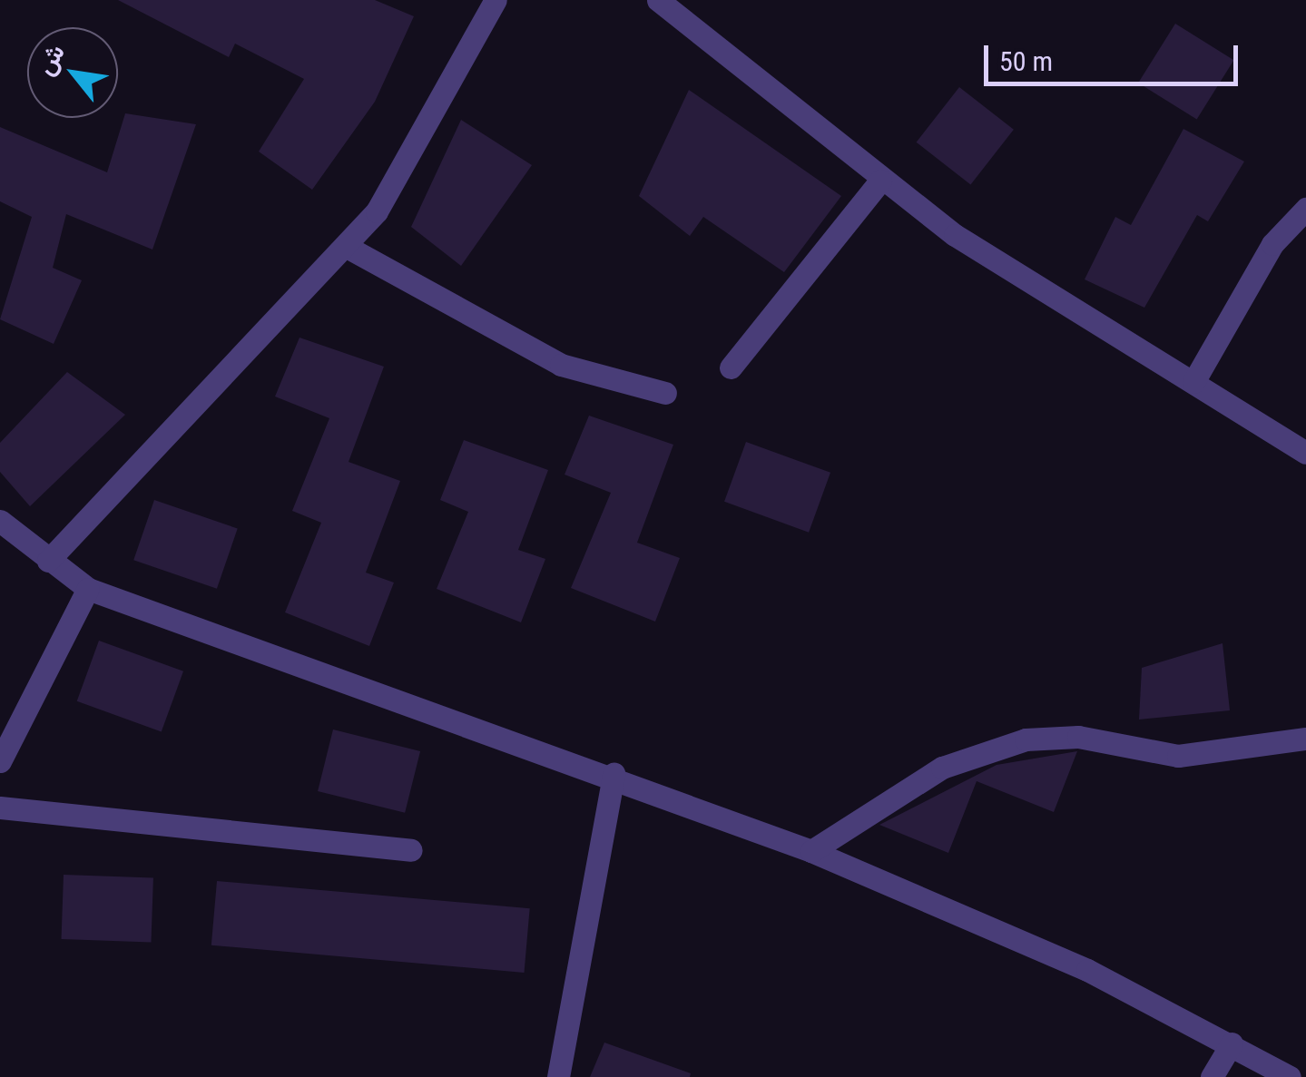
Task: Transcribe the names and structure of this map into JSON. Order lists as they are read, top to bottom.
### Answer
{
  "scale_bar": "50 m",
  "north": "top left"
}
